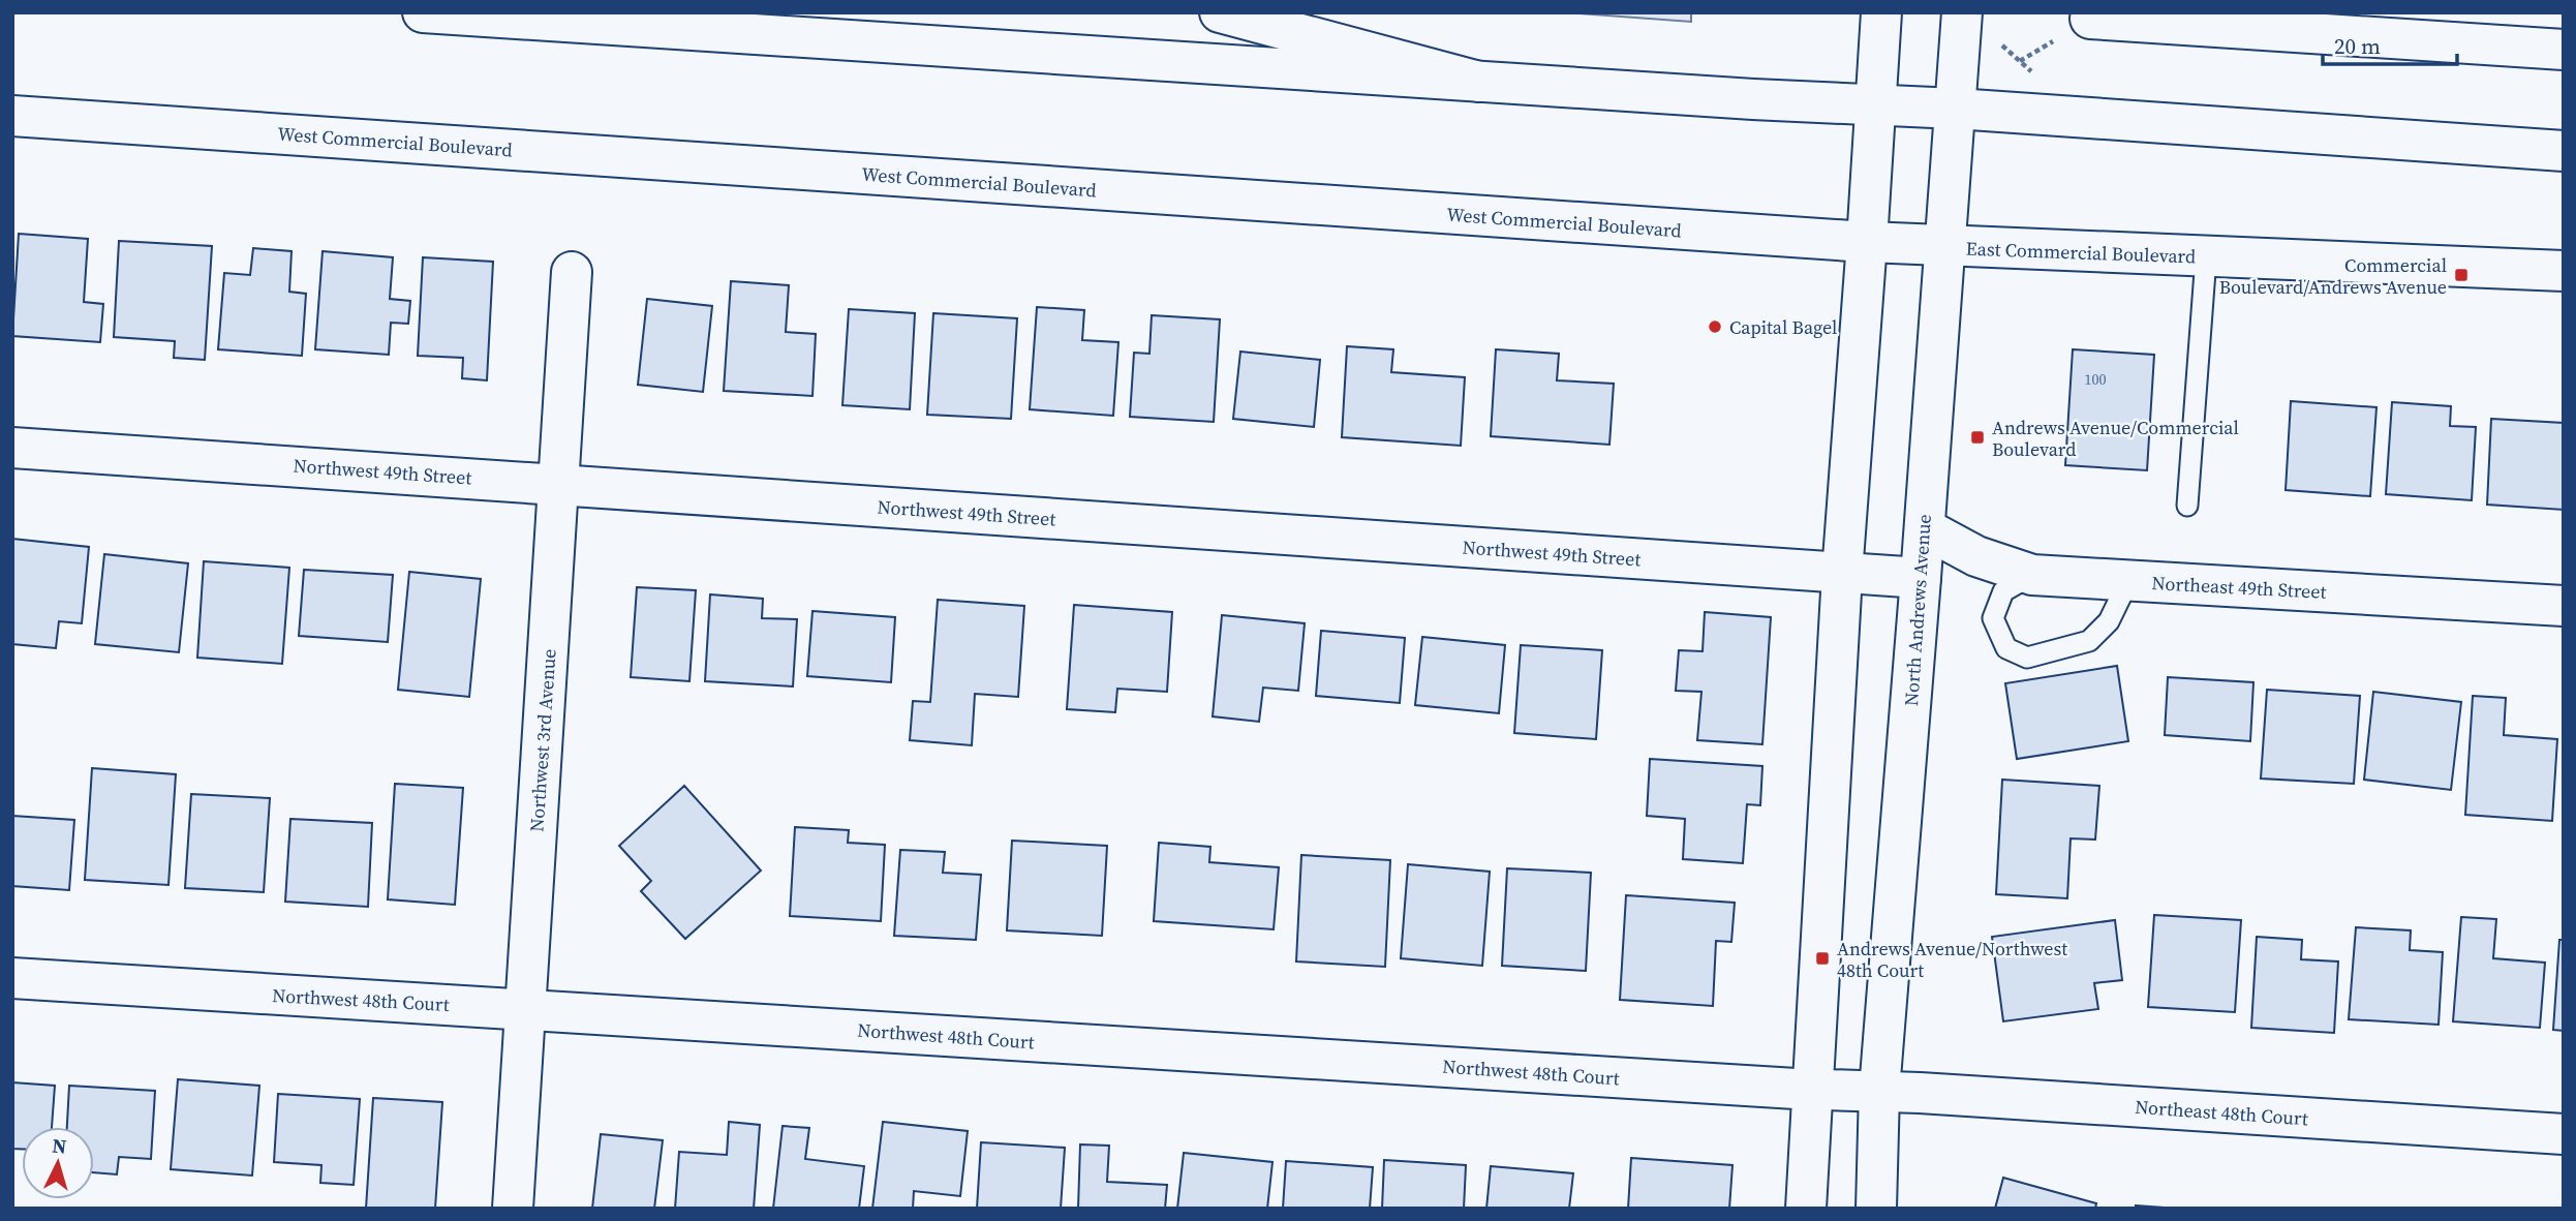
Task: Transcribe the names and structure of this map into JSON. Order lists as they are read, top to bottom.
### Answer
{
  "streets": {
    "main road": [
      "West Commercial Boulevard",
      "East Commercial Boulevard",
      "Northwest 49th Street",
      "Northeast 49th Street",
      "North Andrews Avenue",
      "Northwest 3rd Avenue",
      "Northwest 48th Court",
      "Northeast 48th Court"
    ]
  },
  "crossings": [
    ["West Commercial Boulevard", "East Commercial Boulevard"],
    ["West Commercial Boulevard", "North Andrews Avenue"],
    ["East Commercial Boulevard", "North Andrews Avenue"],
    ["Northwest 49th Street", "North Andrews Avenue"],
    ["Northwest 49th Street", "Northwest 3rd Avenue"],
    ["Northeast 49th Street", "North Andrews Avenue"],
    ["North Andrews Avenue", "Northwest 48th Court"],
    ["North Andrews Avenue", "Northeast 48th Court"],
    ["Northwest 3rd Avenue", "Northwest 48th Court"],
    ["Northwest 48th Court", "Northeast 48th Court"]
  ],
  "places": {
    "transit": ["Commercial Boulevard/Andrews Avenue", "Andrews Avenue/Commercial Boulevard", "Andrews Avenue/Northwest 48th Court"],
    "other": ["Capital Bagel"]
  },
  "house_numbers": ["100"],
  "scale_bar": "20 m",
  "north": "top"
}
